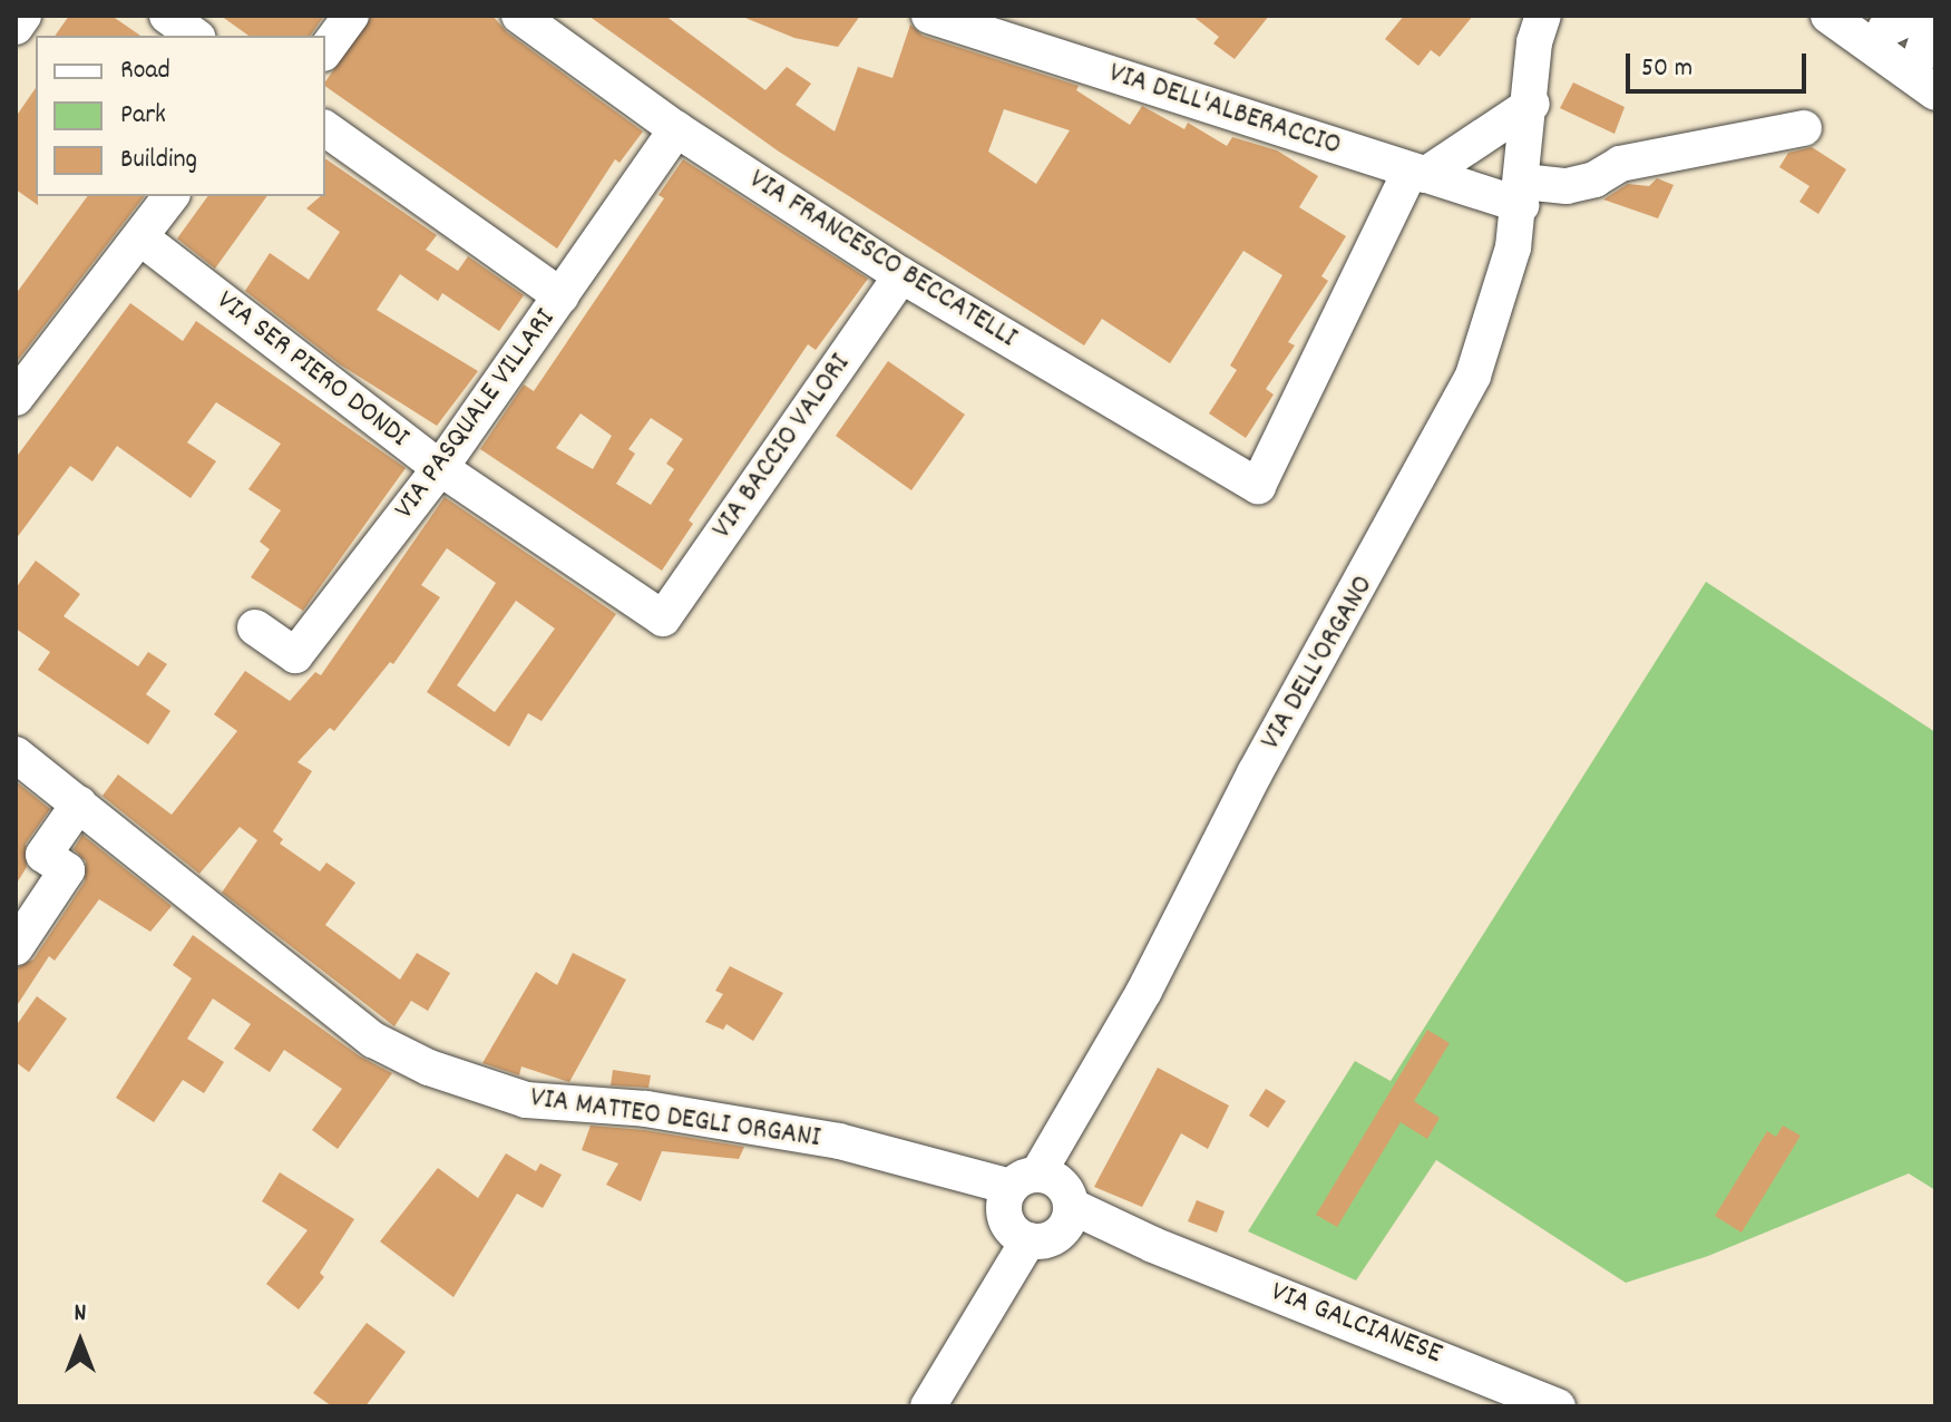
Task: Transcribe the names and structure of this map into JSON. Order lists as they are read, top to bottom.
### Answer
{
  "streets": {
    "street": [
      "VIA DELL'ALBERACCIO",
      "VIA FRANCESCO BECCATELLI",
      "VIA SER PIERO DONDI",
      "VIA PASQUALE VILLARI",
      "VIA BACCIO VALORI",
      "VIA DELL'ORGANO",
      "VIA MATTEO DEGLI ORGANI",
      "VIA GALCIANESE"
    ]
  },
  "crossings": [
    ["VIA DELL'ALBERACCIO", "VIA FRANCESCO BECCATELLI"],
    ["VIA DELL'ALBERACCIO", "VIA DELL'ORGANO"],
    ["VIA FRANCESCO BECCATELLI", "VIA PASQUALE VILLARI"],
    ["VIA FRANCESCO BECCATELLI", "VIA BACCIO VALORI"],
    ["VIA SER PIERO DONDI", "VIA PASQUALE VILLARI"],
    ["VIA SER PIERO DONDI", "VIA BACCIO VALORI"],
    ["VIA DELL'ORGANO", "VIA MATTEO DEGLI ORGANI"],
    ["VIA DELL'ORGANO", "VIA GALCIANESE"],
    ["VIA MATTEO DEGLI ORGANI", "VIA GALCIANESE"]
  ],
  "legend": ["Road", "Park", "Building"],
  "scale_bar": "50 m",
  "north": "top"
}
